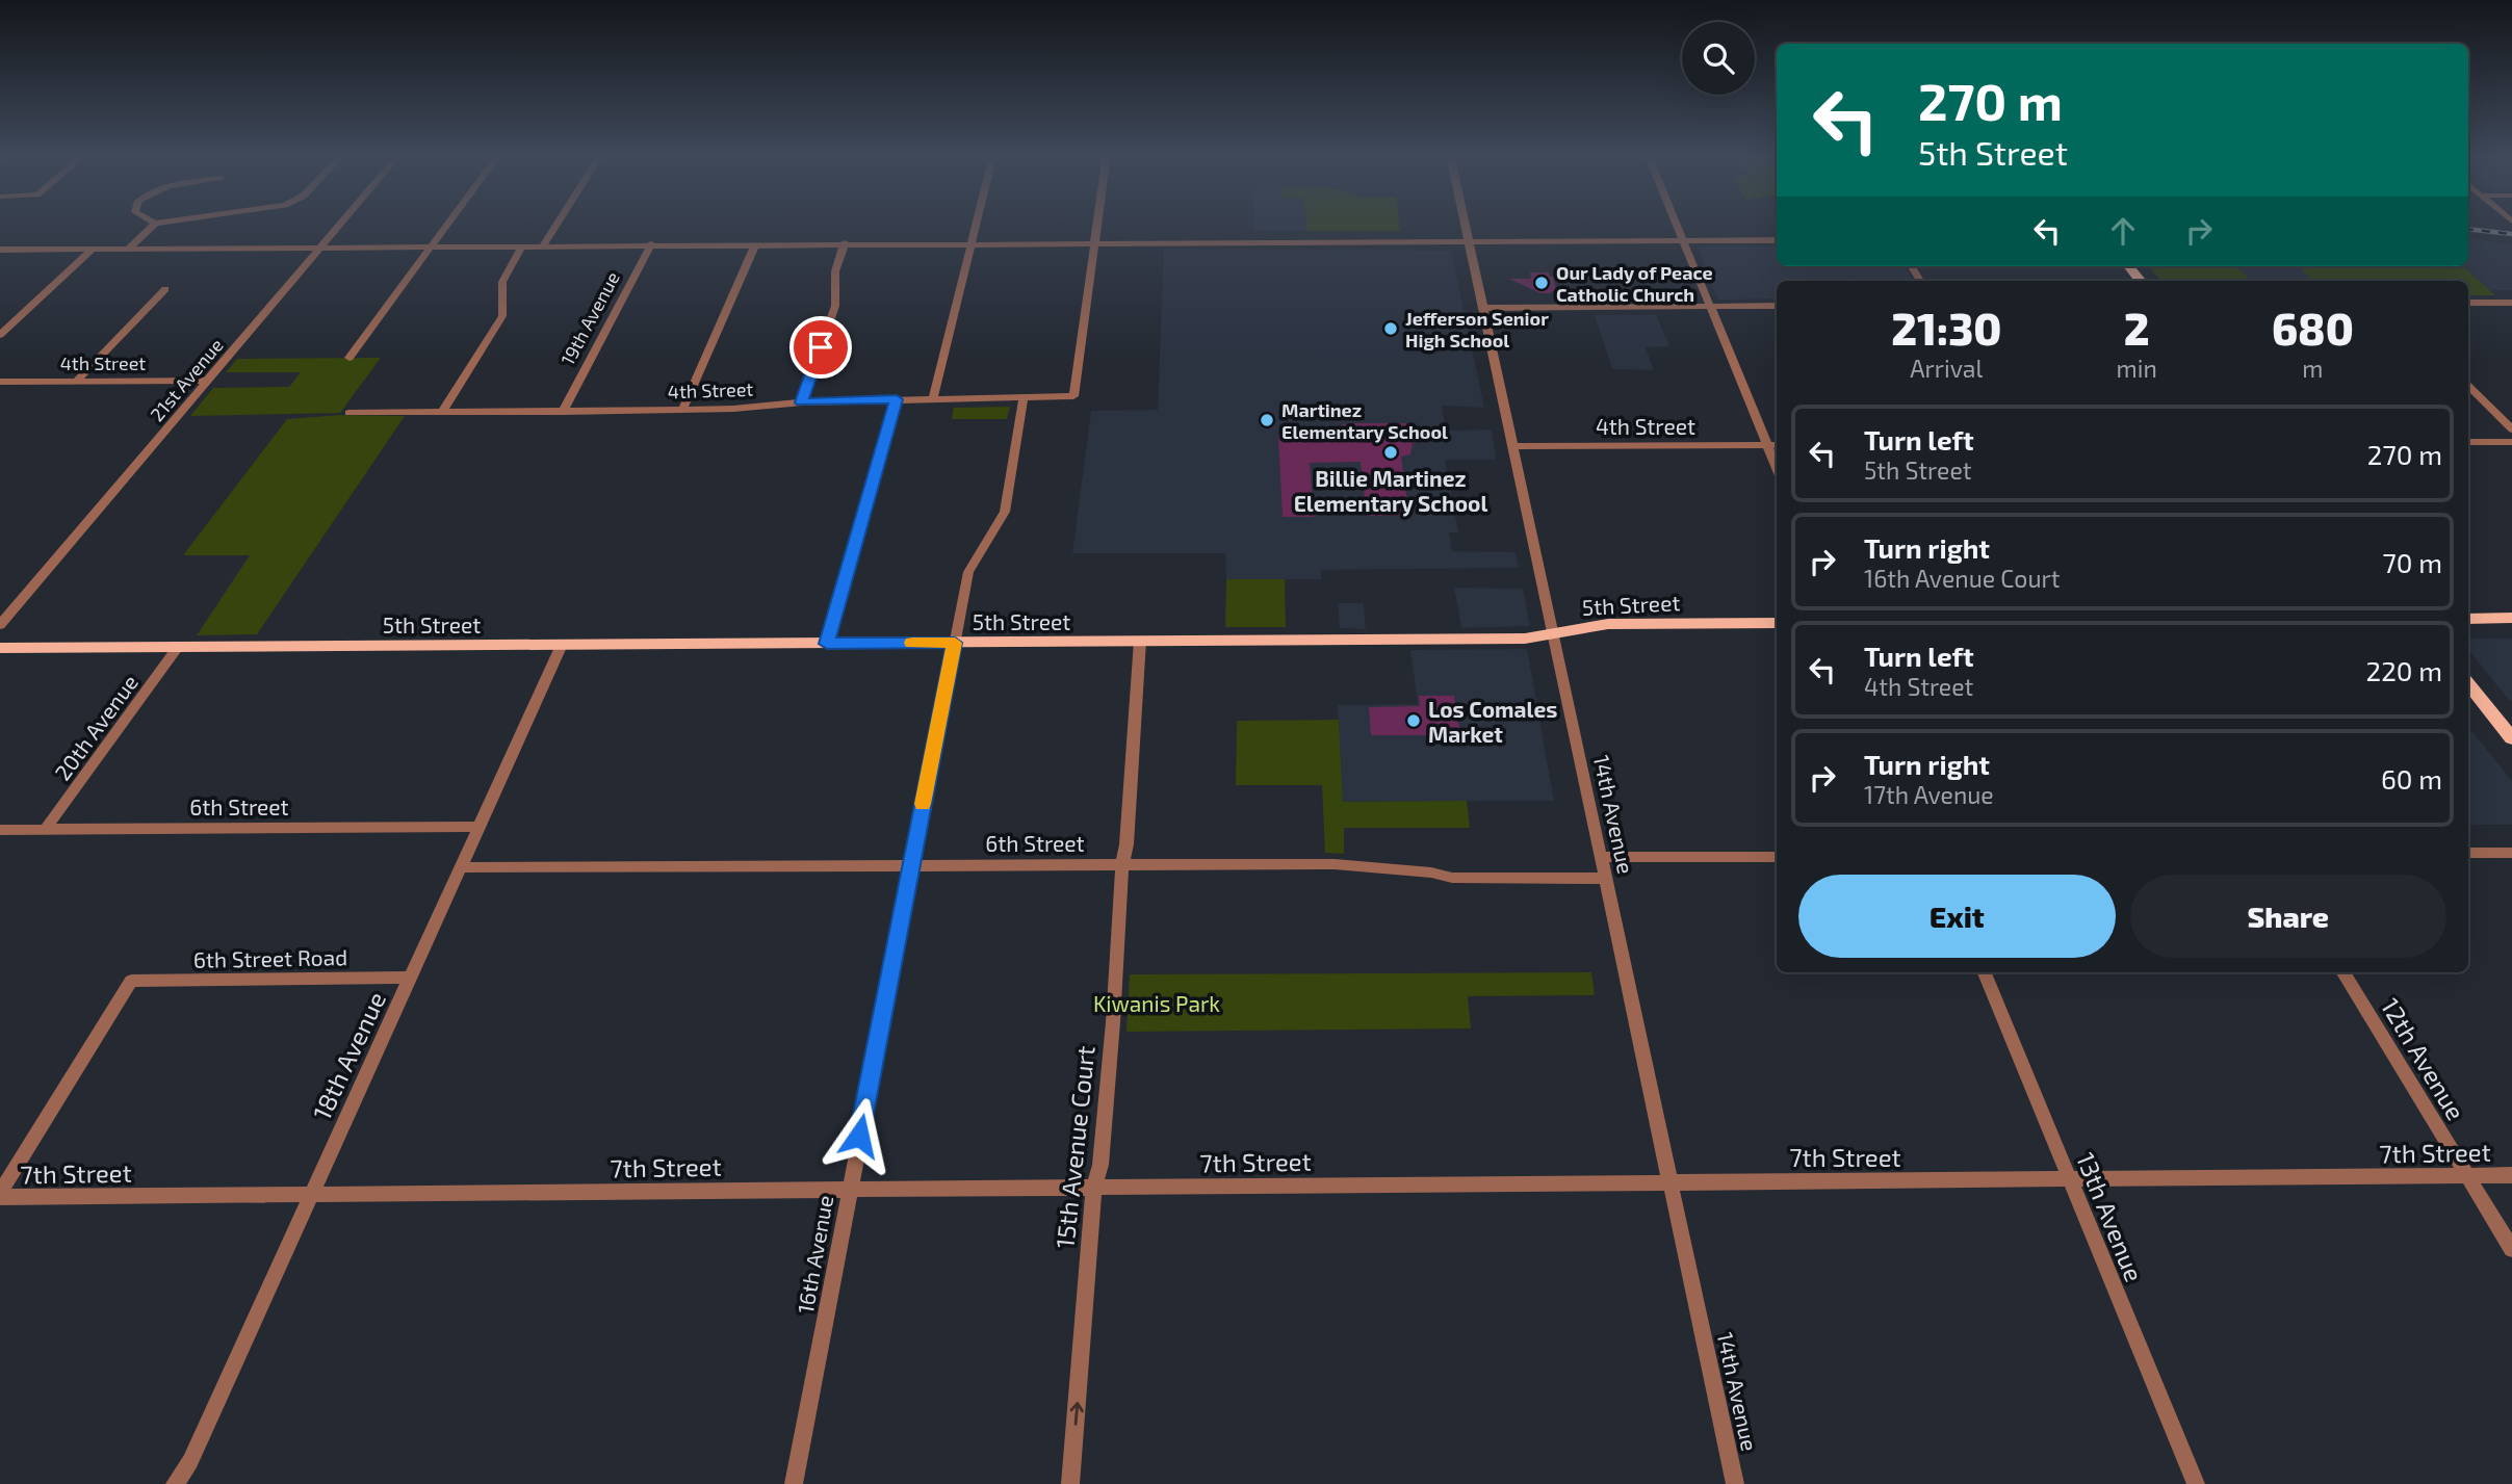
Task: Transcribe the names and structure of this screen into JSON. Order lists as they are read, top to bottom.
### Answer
{
  "streets": {
    "main road": ["5th Street"],
    "street": [
      "19th Avenue",
      "4th Street",
      "21st Avenue",
      "20th Avenue",
      "6th Street",
      "14th Avenue",
      "6th Street Road",
      "18th Avenue",
      "12th Avenue",
      "15th Avenue Court",
      "7th Street",
      "13th Avenue",
      "16th Avenue"
    ]
  },
  "crossings": [
    ["19th Avenue", "4th Street"],
    ["4th Street", "21st Avenue"],
    ["4th Street", "14th Avenue"],
    ["4th Street", "16th Avenue"],
    ["5th Street", "20th Avenue"],
    ["5th Street", "14th Avenue"],
    ["5th Street", "18th Avenue"],
    ["5th Street", "15th Avenue Court"],
    ["5th Street", "16th Avenue"],
    ["20th Avenue", "6th Street"],
    ["6th Street", "14th Avenue"],
    ["6th Street", "18th Avenue"],
    ["6th Street", "15th Avenue Court"],
    ["6th Street", "16th Avenue"],
    ["14th Avenue", "7th Street"],
    ["6th Street Road", "18th Avenue"],
    ["6th Street Road", "7th Street"],
    ["18th Avenue", "7th Street"],
    ["12th Avenue", "7th Street"],
    ["15th Avenue Court", "7th Street"],
    ["7th Street", "13th Avenue"],
    ["7th Street", "16th Avenue"]
  ],
  "one_way": ["15th Avenue Court"],
  "parks": ["Kiwanis Park"],
  "places": [
    "Our Lady of Peace Catholic Church",
    "Jefferson Senior High School",
    "Martinez Elementary School",
    "Billie Martinez Elementary School",
    "Los Comales Market"
  ],
  "page": {
    "turn": ["270 m", "5th Street"],
    "eta": [
      "21:30",
      "Arrival",
      "2",
      "min",
      "680",
      "m"
    ],
    "list": [
      {
        "name": "Turn left",
        "note": "5th Street",
        "value": "270 m"
      },
      {
        "name": "Turn right",
        "note": "16th Avenue Court",
        "value": "70 m"
      },
      {
        "name": "Turn left",
        "note": "4th Street",
        "value": "220 m"
      },
      {
        "name": "Turn right",
        "note": "17th Avenue",
        "value": "60 m"
      }
    ],
    "buttons": ["Exit", "Share"]
  }
}
